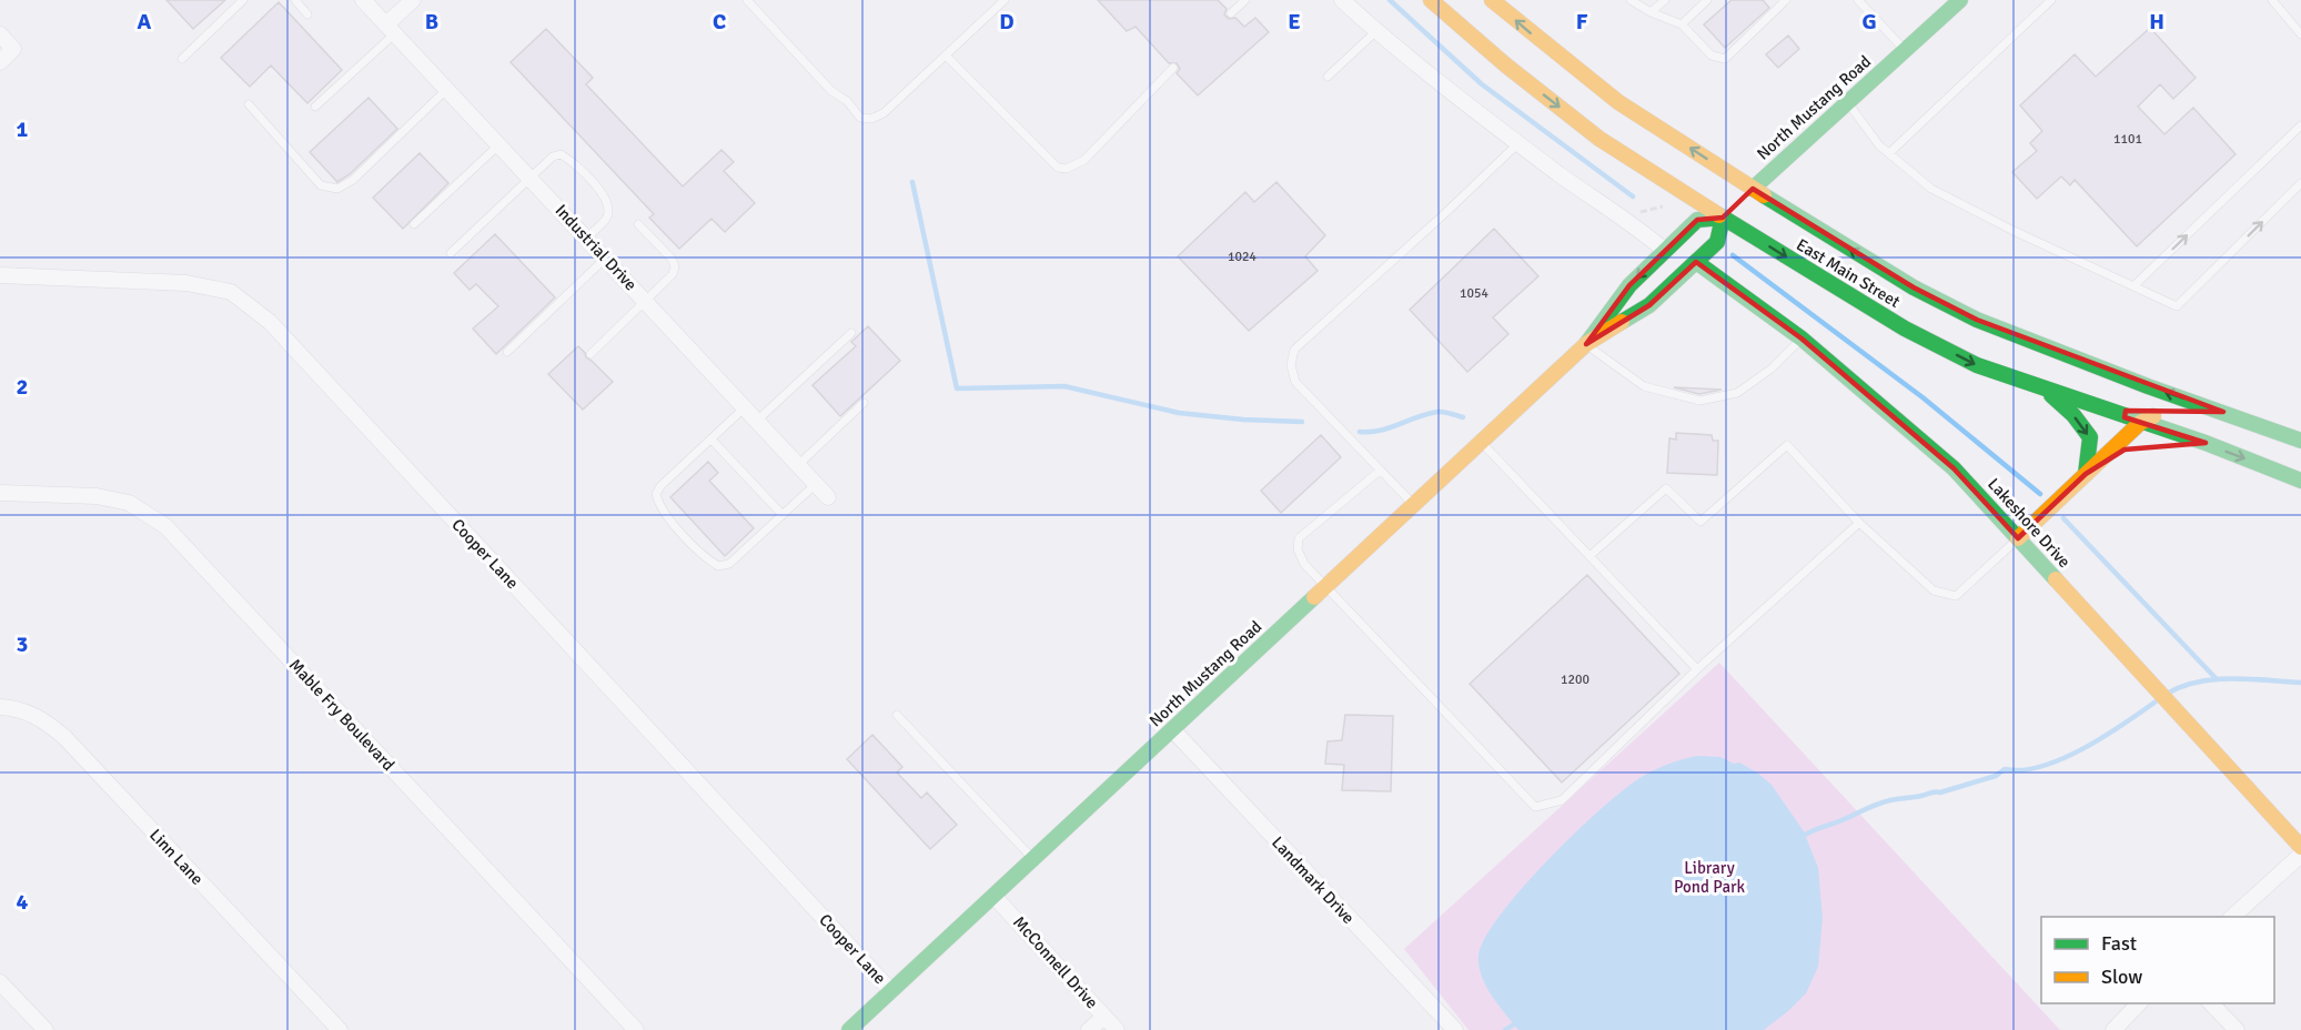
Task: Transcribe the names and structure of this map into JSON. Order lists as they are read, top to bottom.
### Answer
{
  "streets": {
    "main road": ["North Mustang Road", "East Main Street", "Lakeshore Drive"],
    "street": [
      "Industrial Drive",
      "Cooper Lane",
      "Mable Fry Boulevard",
      "Linn Lane",
      "Landmark Drive",
      "McConnell Drive"
    ]
  },
  "crossings": [
    ["North Mustang Road", "East Main Street"],
    ["North Mustang Road", "Lakeshore Drive"],
    ["North Mustang Road", "Cooper Lane"],
    ["North Mustang Road", "Landmark Drive"],
    ["North Mustang Road", "McConnell Drive"]
  ],
  "parks": ["Library Pond Park"],
  "house_numbers": [
    "1101",
    "1024",
    "1054",
    "1200"
  ],
  "legend": ["Fast", "Slow"],
  "grid": {
    "columns": [
      "A",
      "B",
      "C",
      "D",
      "E",
      "F",
      "G",
      "H"
    ],
    "rows": [
      "1",
      "2",
      "3",
      "4"
    ]
  }
}
